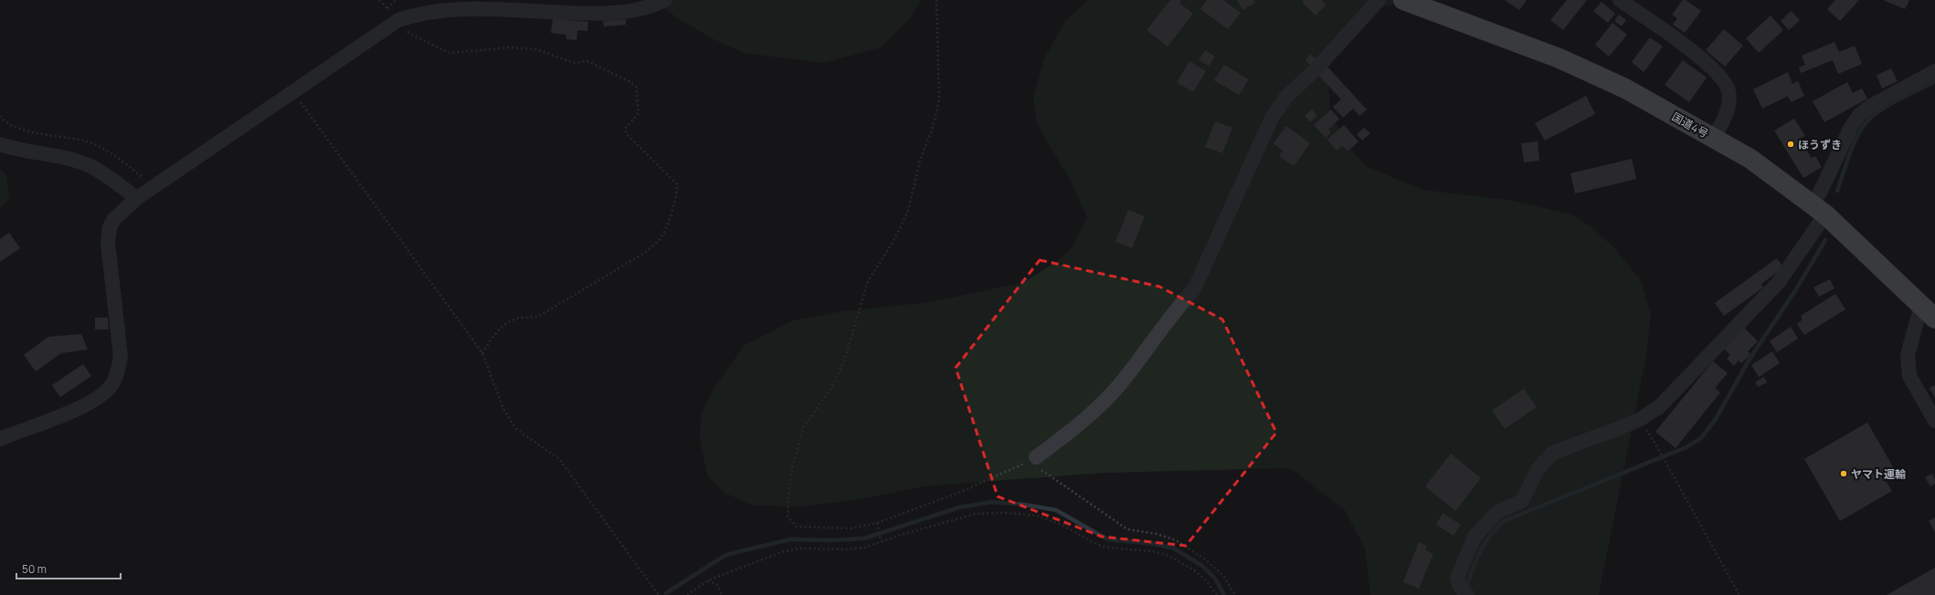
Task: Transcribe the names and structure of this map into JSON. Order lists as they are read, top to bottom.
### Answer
{
  "streets": {
    "highway": ["国道4号"]
  },
  "places": ["ほうずき", "ヤマト運輸"],
  "scale_bar": "50 m"
}
